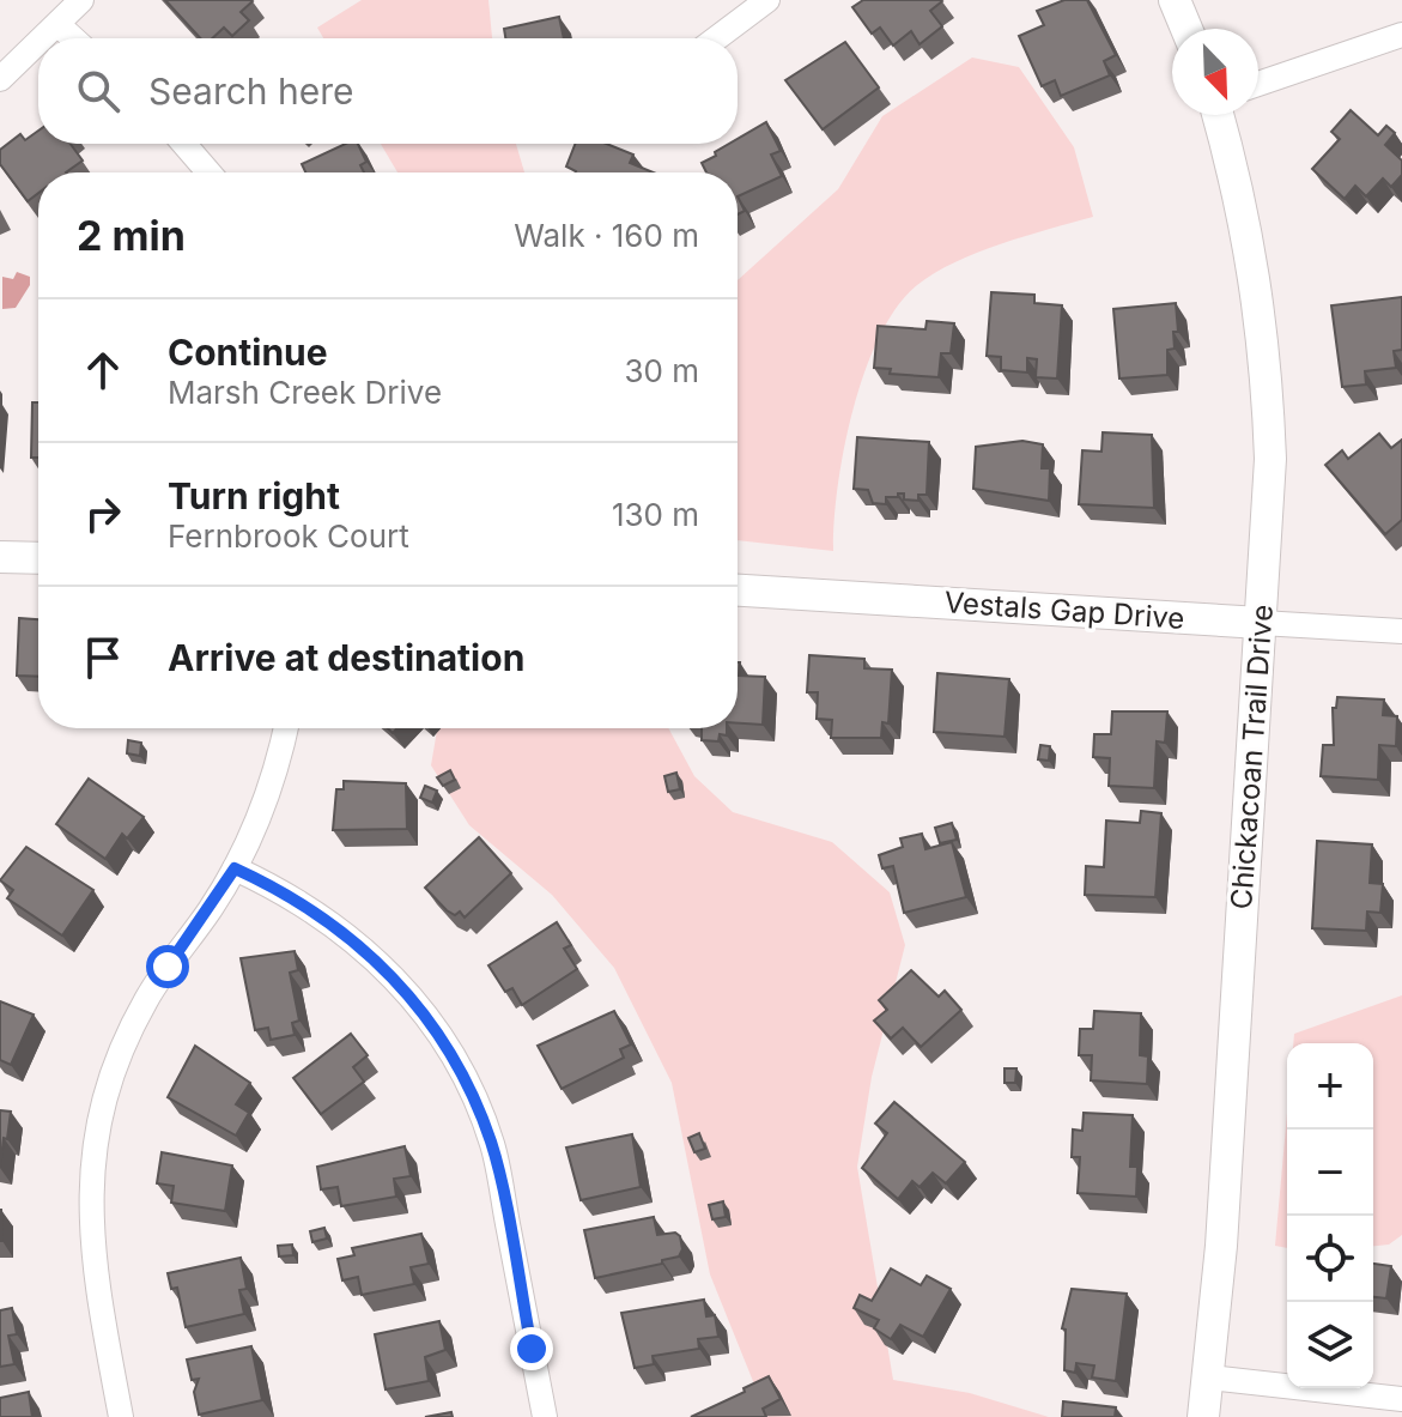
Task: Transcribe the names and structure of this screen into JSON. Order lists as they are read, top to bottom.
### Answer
{
  "streets": {
    "street": ["Vestals Gap Drive", "Chickacoan Trail Drive"]
  },
  "crossings": [
    ["Vestals Gap Drive", "Chickacoan Trail Drive"]
  ],
  "north": "bottom right",
  "page": {
    "search": "Search here",
    "heading": ["2 min", "Walk · 160 m"],
    "list": [
      ["Continue", "Marsh Creek Drive", "30 m"],
      ["Turn right", "Fernbrook Court", "130 m"],
      "Arrive at destination"
    ],
    "map_buttons": ["+", "−"]
  }
}
